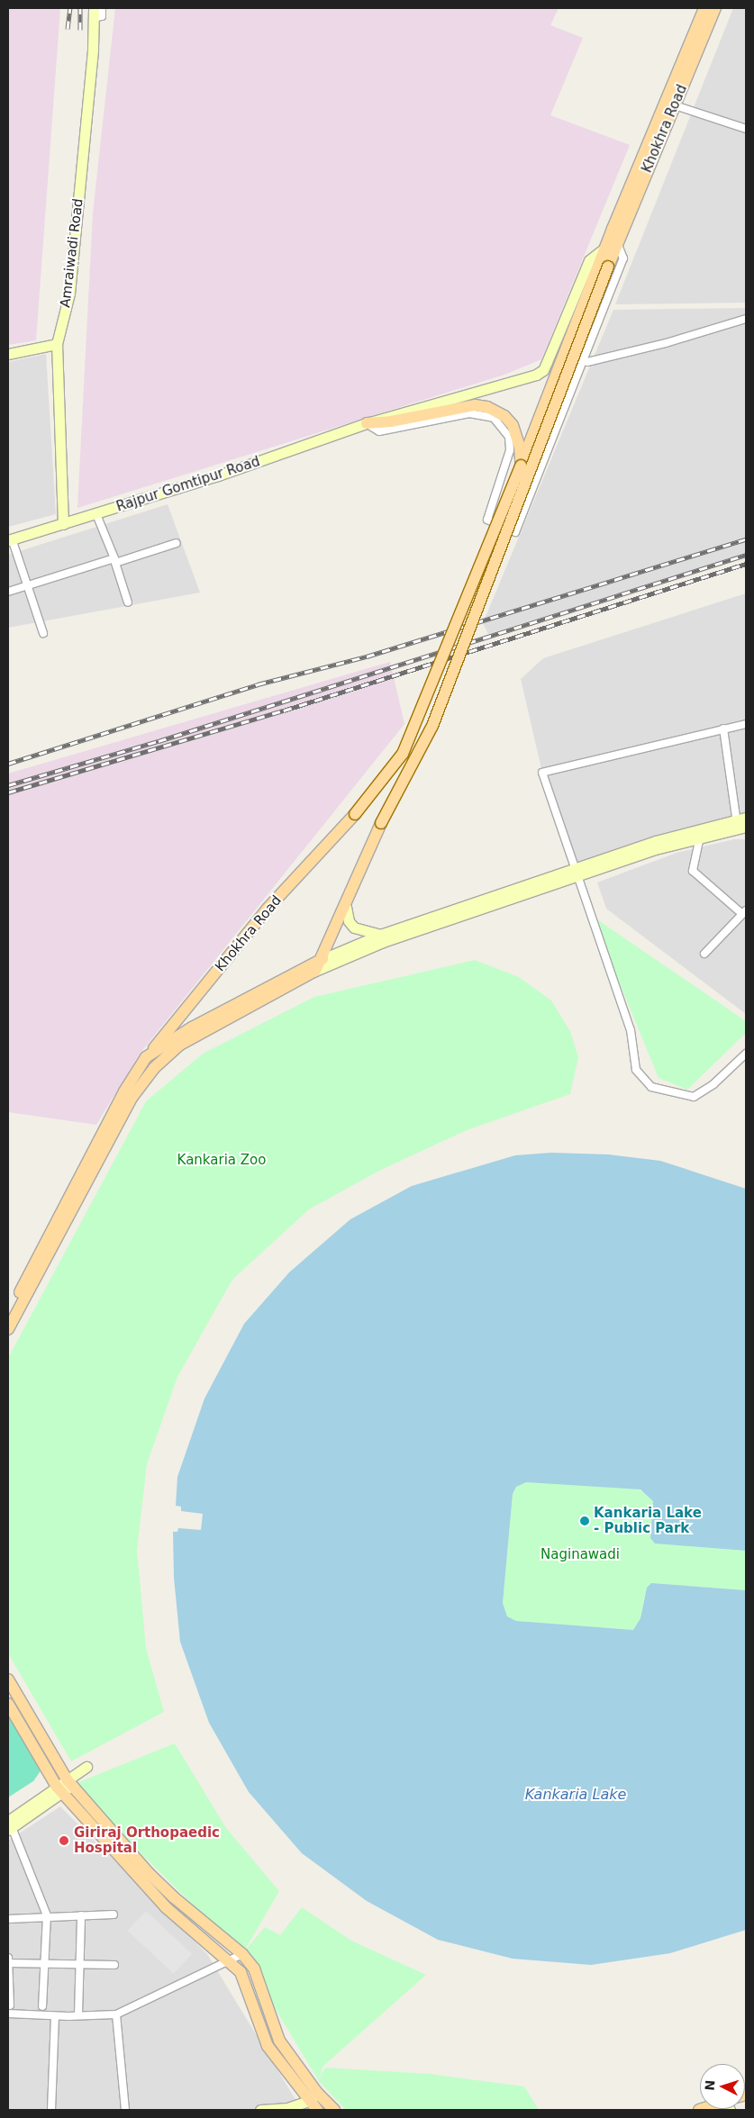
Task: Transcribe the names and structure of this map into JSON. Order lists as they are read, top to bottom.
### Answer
{
  "streets": {
    "main road": ["Khokhra Road", "Amraiwadi Road", "Rajpur Gomtipur Road"]
  },
  "crossings": [
    ["Khokhra Road", "Rajpur Gomtipur Road"],
    ["Amraiwadi Road", "Rajpur Gomtipur Road"]
  ],
  "water": ["Kankaria Lake"],
  "parks": ["Kankaria Zoo", "Naginawadi"],
  "places": ["Kankaria Lake - Public Park", "Giriraj Orthopaedic Hospital"],
  "north": "left"
}
